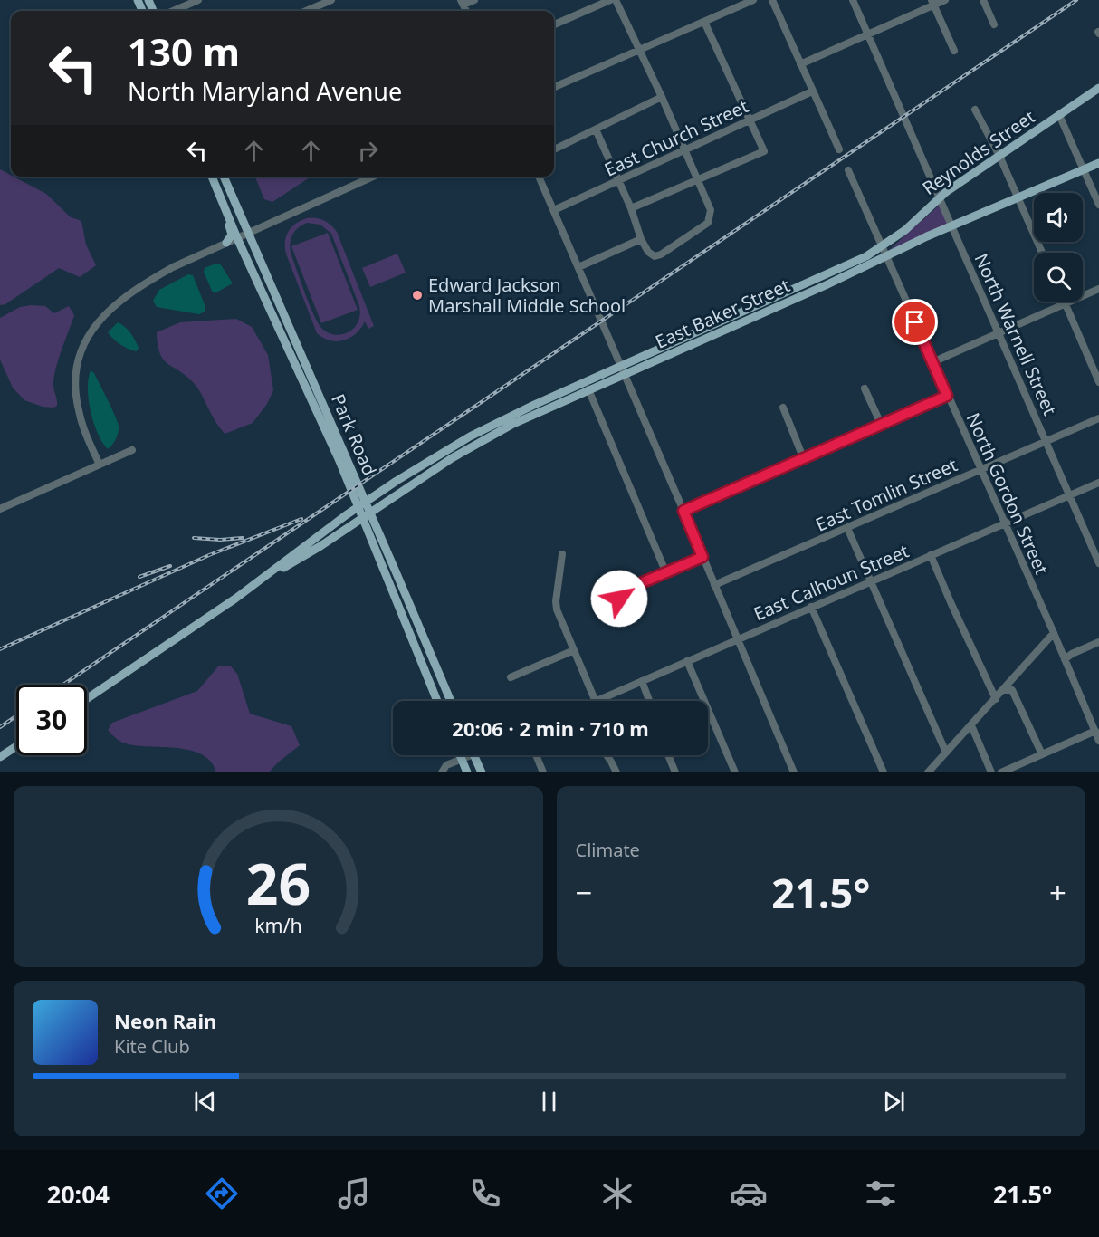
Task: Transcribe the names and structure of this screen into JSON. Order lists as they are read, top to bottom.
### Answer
{
  "streets": {
    "main road": ["Reynolds Street", "East Baker Street", "Park Road"],
    "street": [
      "East Church Street",
      "North Warnell Street",
      "North Gordon Street",
      "East Tomlin Street",
      "East Calhoun Street"
    ]
  },
  "crossings": [
    ["Reynolds Street", "East Baker Street"],
    ["Reynolds Street", "North Warnell Street"],
    ["Reynolds Street", "North Gordon Street"],
    ["East Baker Street", "North Warnell Street"],
    ["East Baker Street", "Park Road"],
    ["East Baker Street", "North Gordon Street"],
    ["North Warnell Street", "East Tomlin Street"],
    ["North Warnell Street", "East Calhoun Street"],
    ["North Gordon Street", "East Tomlin Street"],
    ["North Gordon Street", "East Calhoun Street"]
  ],
  "places": ["Edward Jackson Marshall Middle School"],
  "page": {
    "turn": ["130 m", "North Maryland Avenue"],
    "limit": "30",
    "trip": "20:06 · 2 min · 710 m",
    "tile": "Climate",
    "heat": ["−", "21.5°", "+"],
    "song": ["Neon Rain", "Kite Club"],
    "tabs": ["20:04", "21.5°"],
    "gauge": ["26", "km/h"]
  }
}
